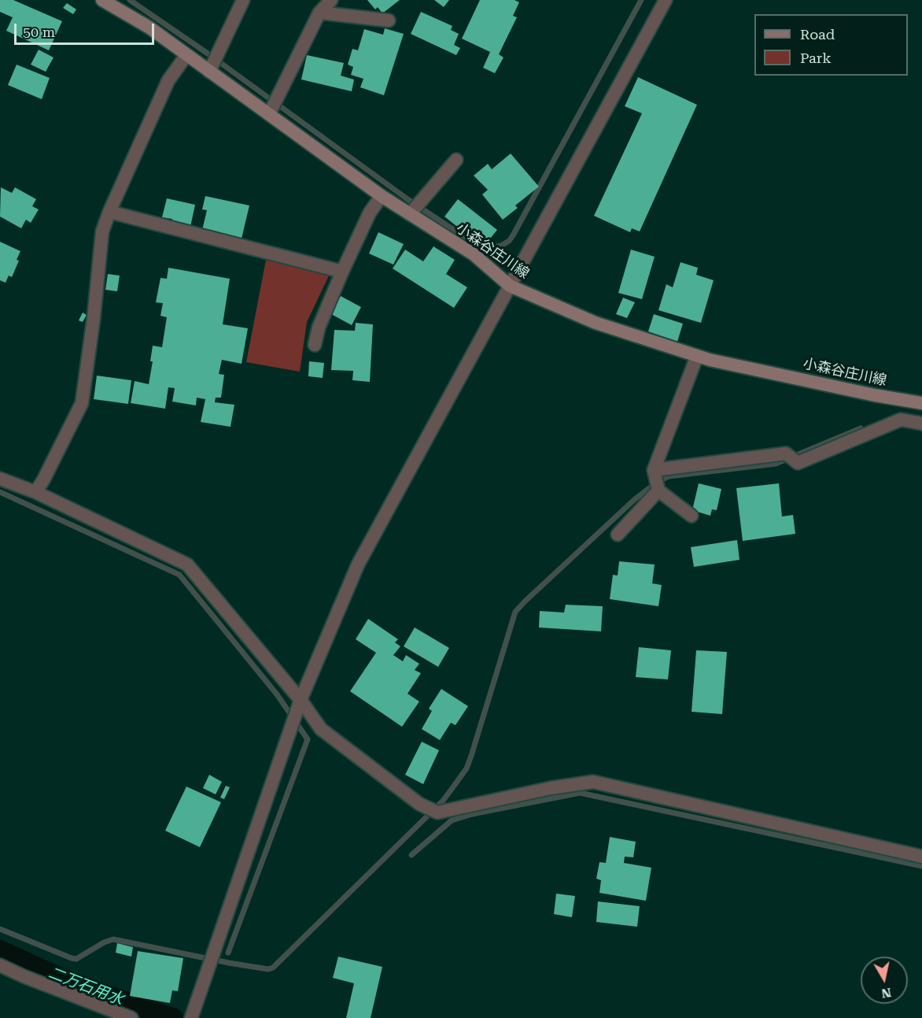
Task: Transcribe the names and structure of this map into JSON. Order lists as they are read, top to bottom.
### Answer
{
  "streets": {
    "main road": ["小森谷庄川線"]
  },
  "water": ["二万石用水"],
  "legend": ["Road", "Park"],
  "scale_bar": "50 m",
  "north": "bottom"
}
